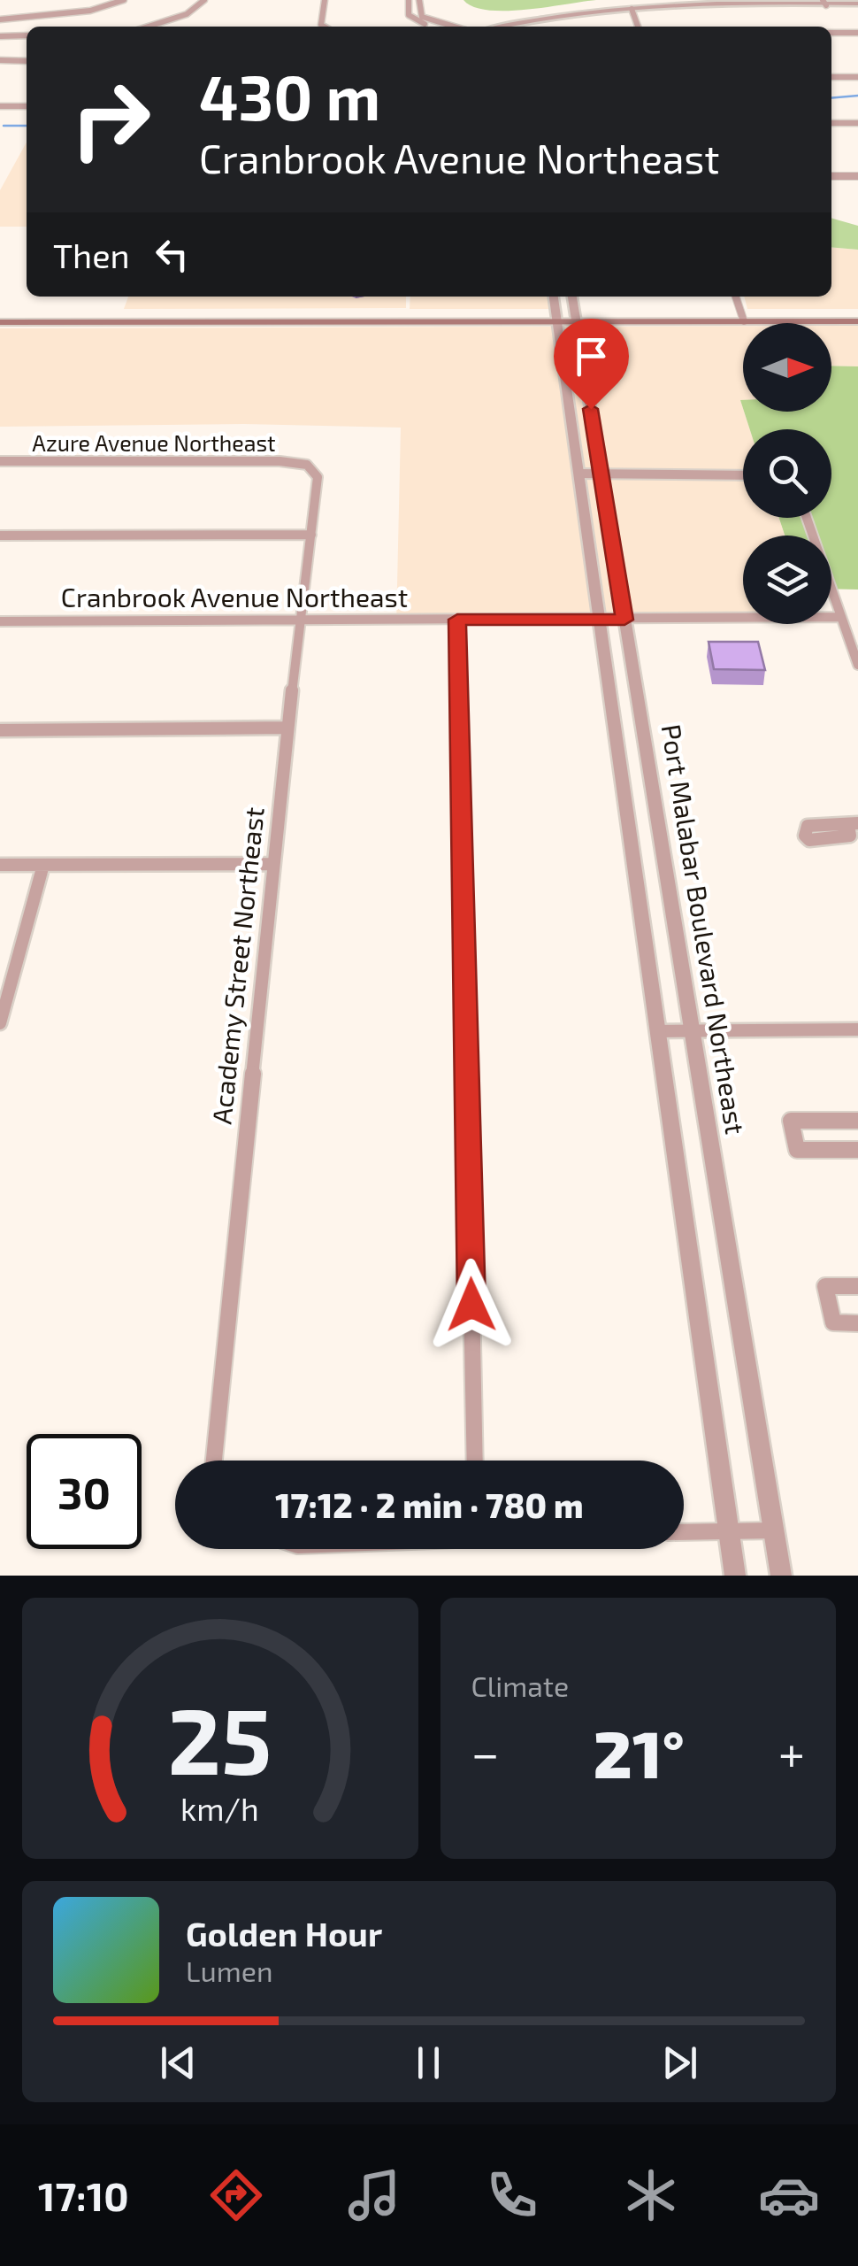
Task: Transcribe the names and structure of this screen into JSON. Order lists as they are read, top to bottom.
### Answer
{
  "streets": {
    "street": [
      "Azure Avenue Northeast",
      "Cranbrook Avenue Northeast",
      "Port Malabar Boulevard Northeast",
      "Academy Street Northeast"
    ]
  },
  "crossings": [
    ["Azure Avenue Northeast", "Academy Street Northeast"],
    ["Cranbrook Avenue Northeast", "Port Malabar Boulevard Northeast"],
    ["Cranbrook Avenue Northeast", "Academy Street Northeast"]
  ],
  "north": "right",
  "page": {
    "turn": ["430 m", "Cranbrook Avenue Northeast"],
    "then": "Then",
    "limit": "30",
    "trip": "17:12 · 2 min · 780 m",
    "tile": "Climate",
    "heat": ["−", "21°", "+"],
    "song": ["Golden Hour", "Lumen"],
    "tabs": "17:10",
    "gauge": ["25", "km/h"]
  }
}
